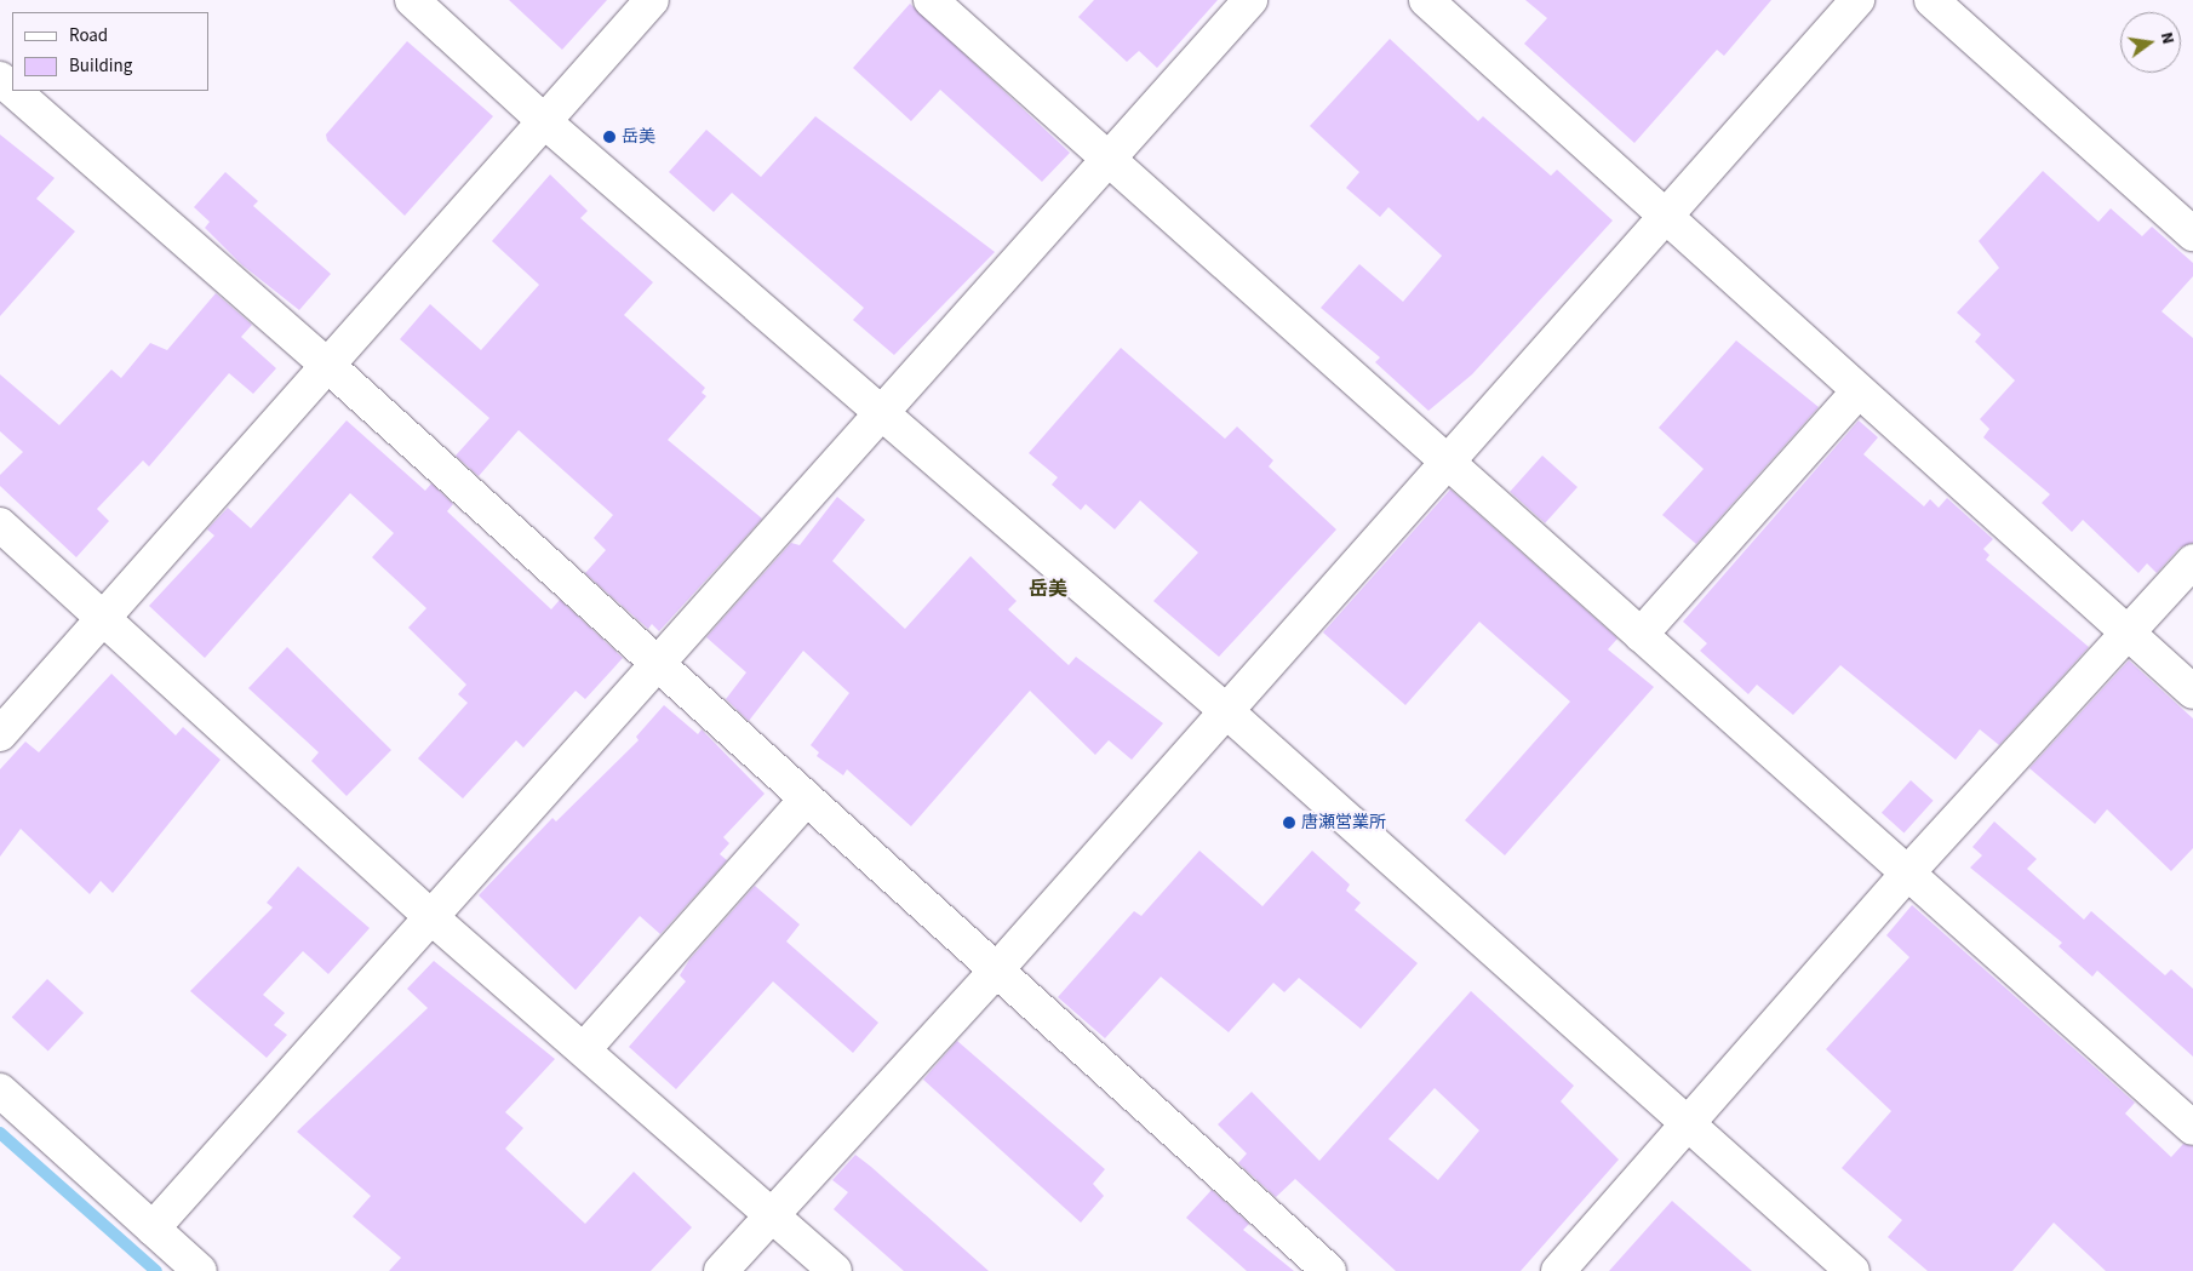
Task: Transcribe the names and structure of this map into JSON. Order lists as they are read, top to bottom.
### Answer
{
  "districts": ["岳美"],
  "places": ["岳美", "唐瀬営業所"],
  "legend": ["Road", "Building"],
  "north": "right"
}
